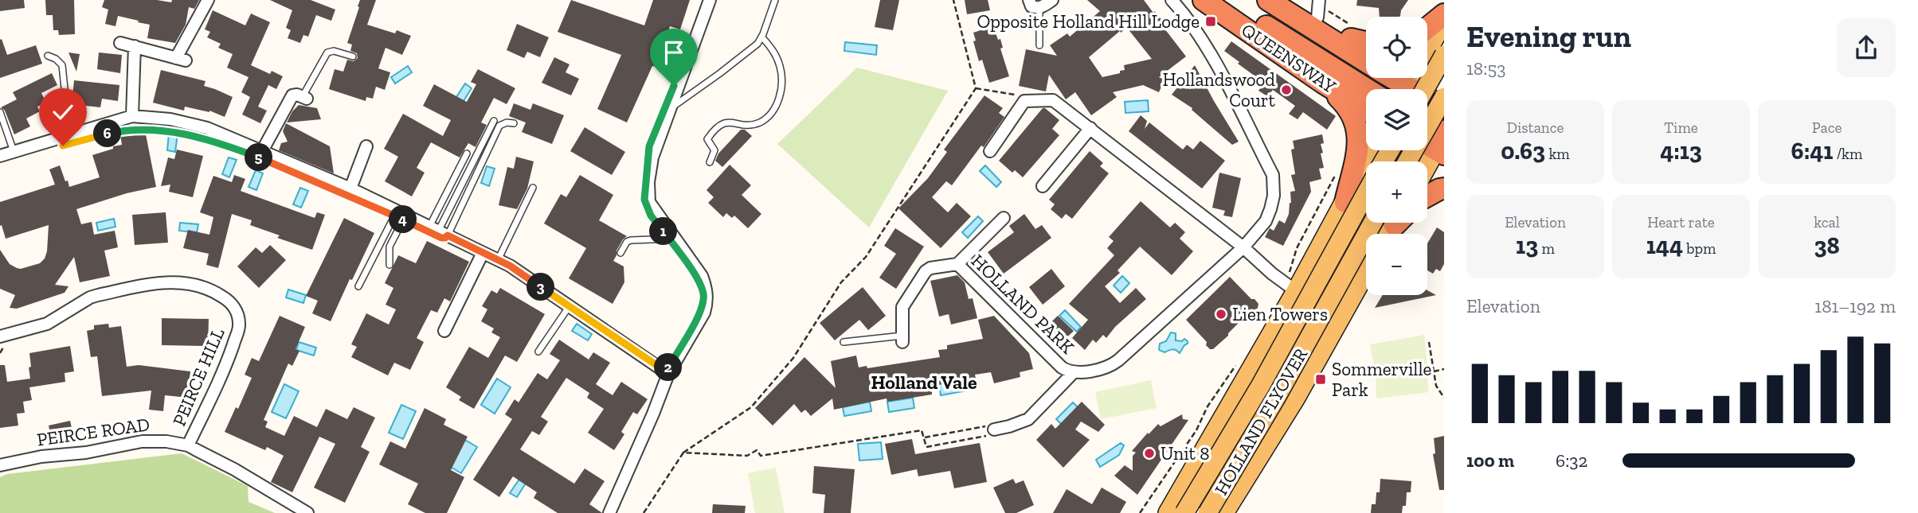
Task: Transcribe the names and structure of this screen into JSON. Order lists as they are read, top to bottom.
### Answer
{
  "streets": {
    "highway": ["QUEENSWAY"],
    "main road": ["HOLLAND FLYOVER"],
    "street": ["HOLLAND PARK", "PEIRCE HILL", "PEIRCE ROAD"]
  },
  "crossings": [
    ["PEIRCE HILL", "PEIRCE ROAD"]
  ],
  "districts": ["Holland Vale"],
  "places": {
    "transit": ["Opposite Holland Hill Lodge", "Sommerville Park"],
    "other": ["Hollandswood Court", "Lien Towers", "Unit 8"]
  },
  "page": {
    "heading": ["Evening run", "18:53"],
    "map_buttons": ["+", "−"],
    "stats": [
      ["Distance", "0.63 km"],
      ["Time", "4:13"],
      ["Pace", "6:41 /km"],
      ["Elevation", "13 m"],
      ["Heart rate", "144 bpm"],
      ["kcal", "38"]
    ],
    "pins": [
      "6",
      "5",
      "4",
      "1",
      "3",
      "2"
    ],
    "chart": ["Elevation", "181–192 m"],
    "list": [
      {
        "name": "100 m",
        "note": "6:32"
      }
    ]
  }
}
